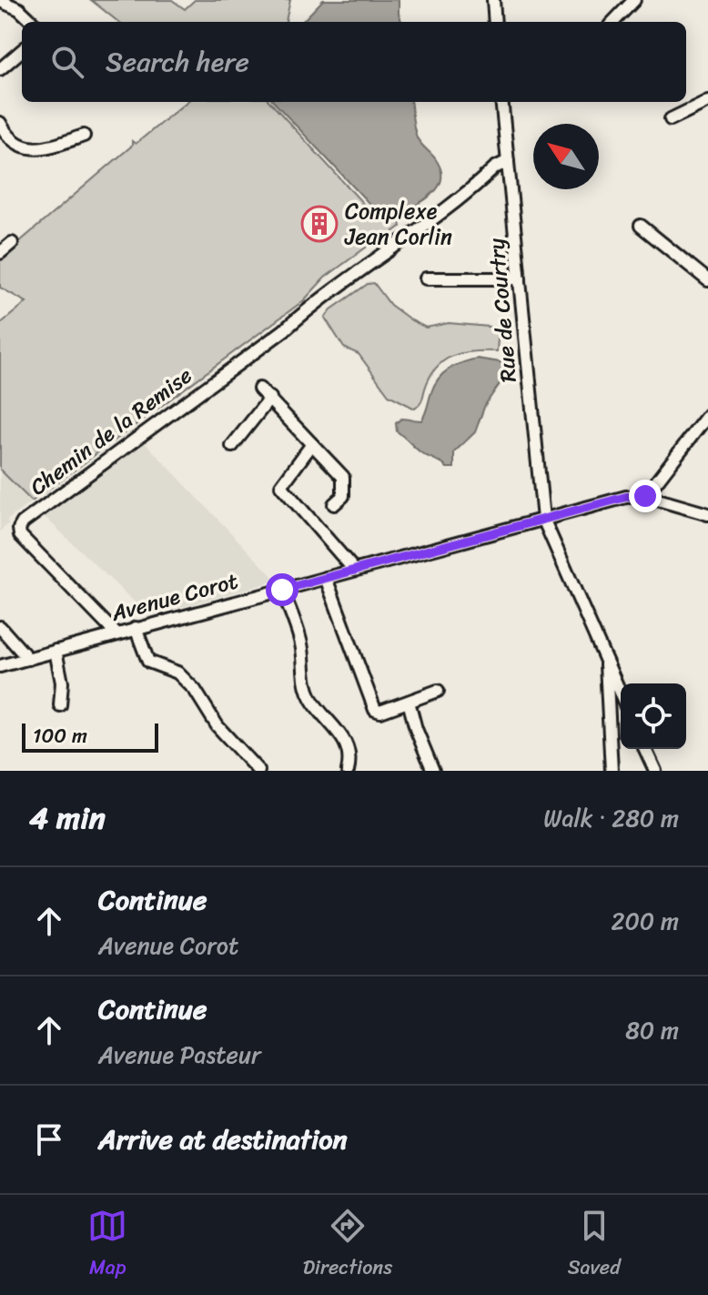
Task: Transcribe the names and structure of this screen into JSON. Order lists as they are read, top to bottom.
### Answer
{
  "streets": {
    "street": ["Rue de Courtry", "Chemin de la Remise", "Avenue Corot"]
  },
  "crossings": [
    ["Rue de Courtry", "Chemin de la Remise"],
    ["Rue de Courtry", "Avenue Corot"],
    ["Chemin de la Remise", "Avenue Corot"]
  ],
  "places": {
    "building": ["Complexe Jean Corlin"]
  },
  "scale_bar": "100 m",
  "north": "top left",
  "page": {
    "search": "Search here",
    "scale": "100 m",
    "heading": ["4 min", "Walk · 280 m"],
    "list": [
      ["Continue", "Avenue Corot", "200 m"],
      ["Continue", "Avenue Pasteur", "80 m"],
      "Arrive at destination"
    ],
    "nav": ["Map", "Directions", "Saved"]
  }
}
